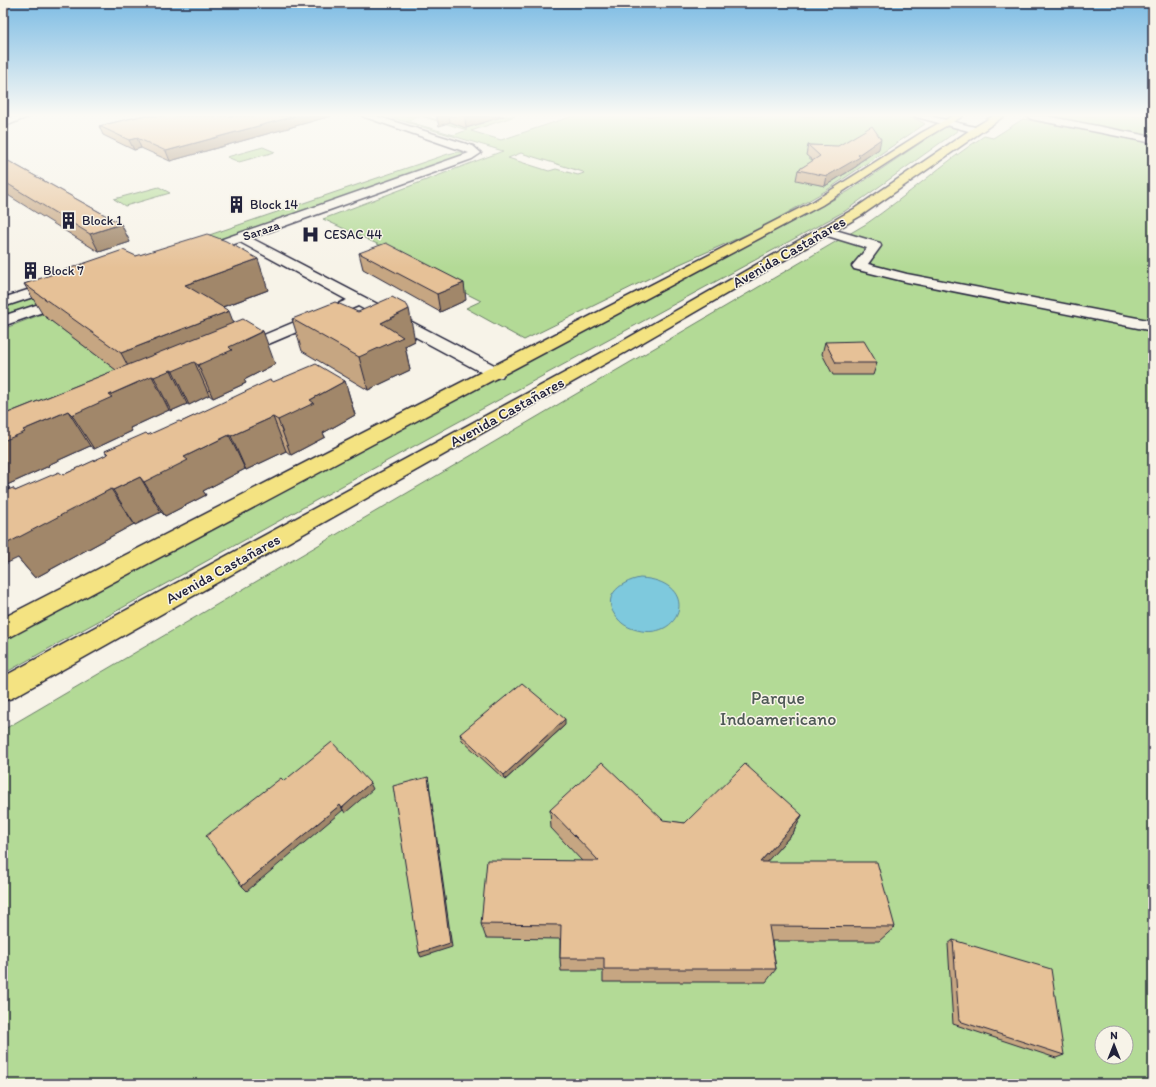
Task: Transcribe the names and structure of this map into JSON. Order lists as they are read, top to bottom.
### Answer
{
  "streets": {
    "main road": ["Avenida Castañares"],
    "street": ["Saraza"]
  },
  "parks": ["Parque Indoamericano"],
  "places": {
    "building": ["Block 14", "Block 1", "Block 7"],
    "hospital": ["CESAC 44"]
  },
  "north": "top"
}
